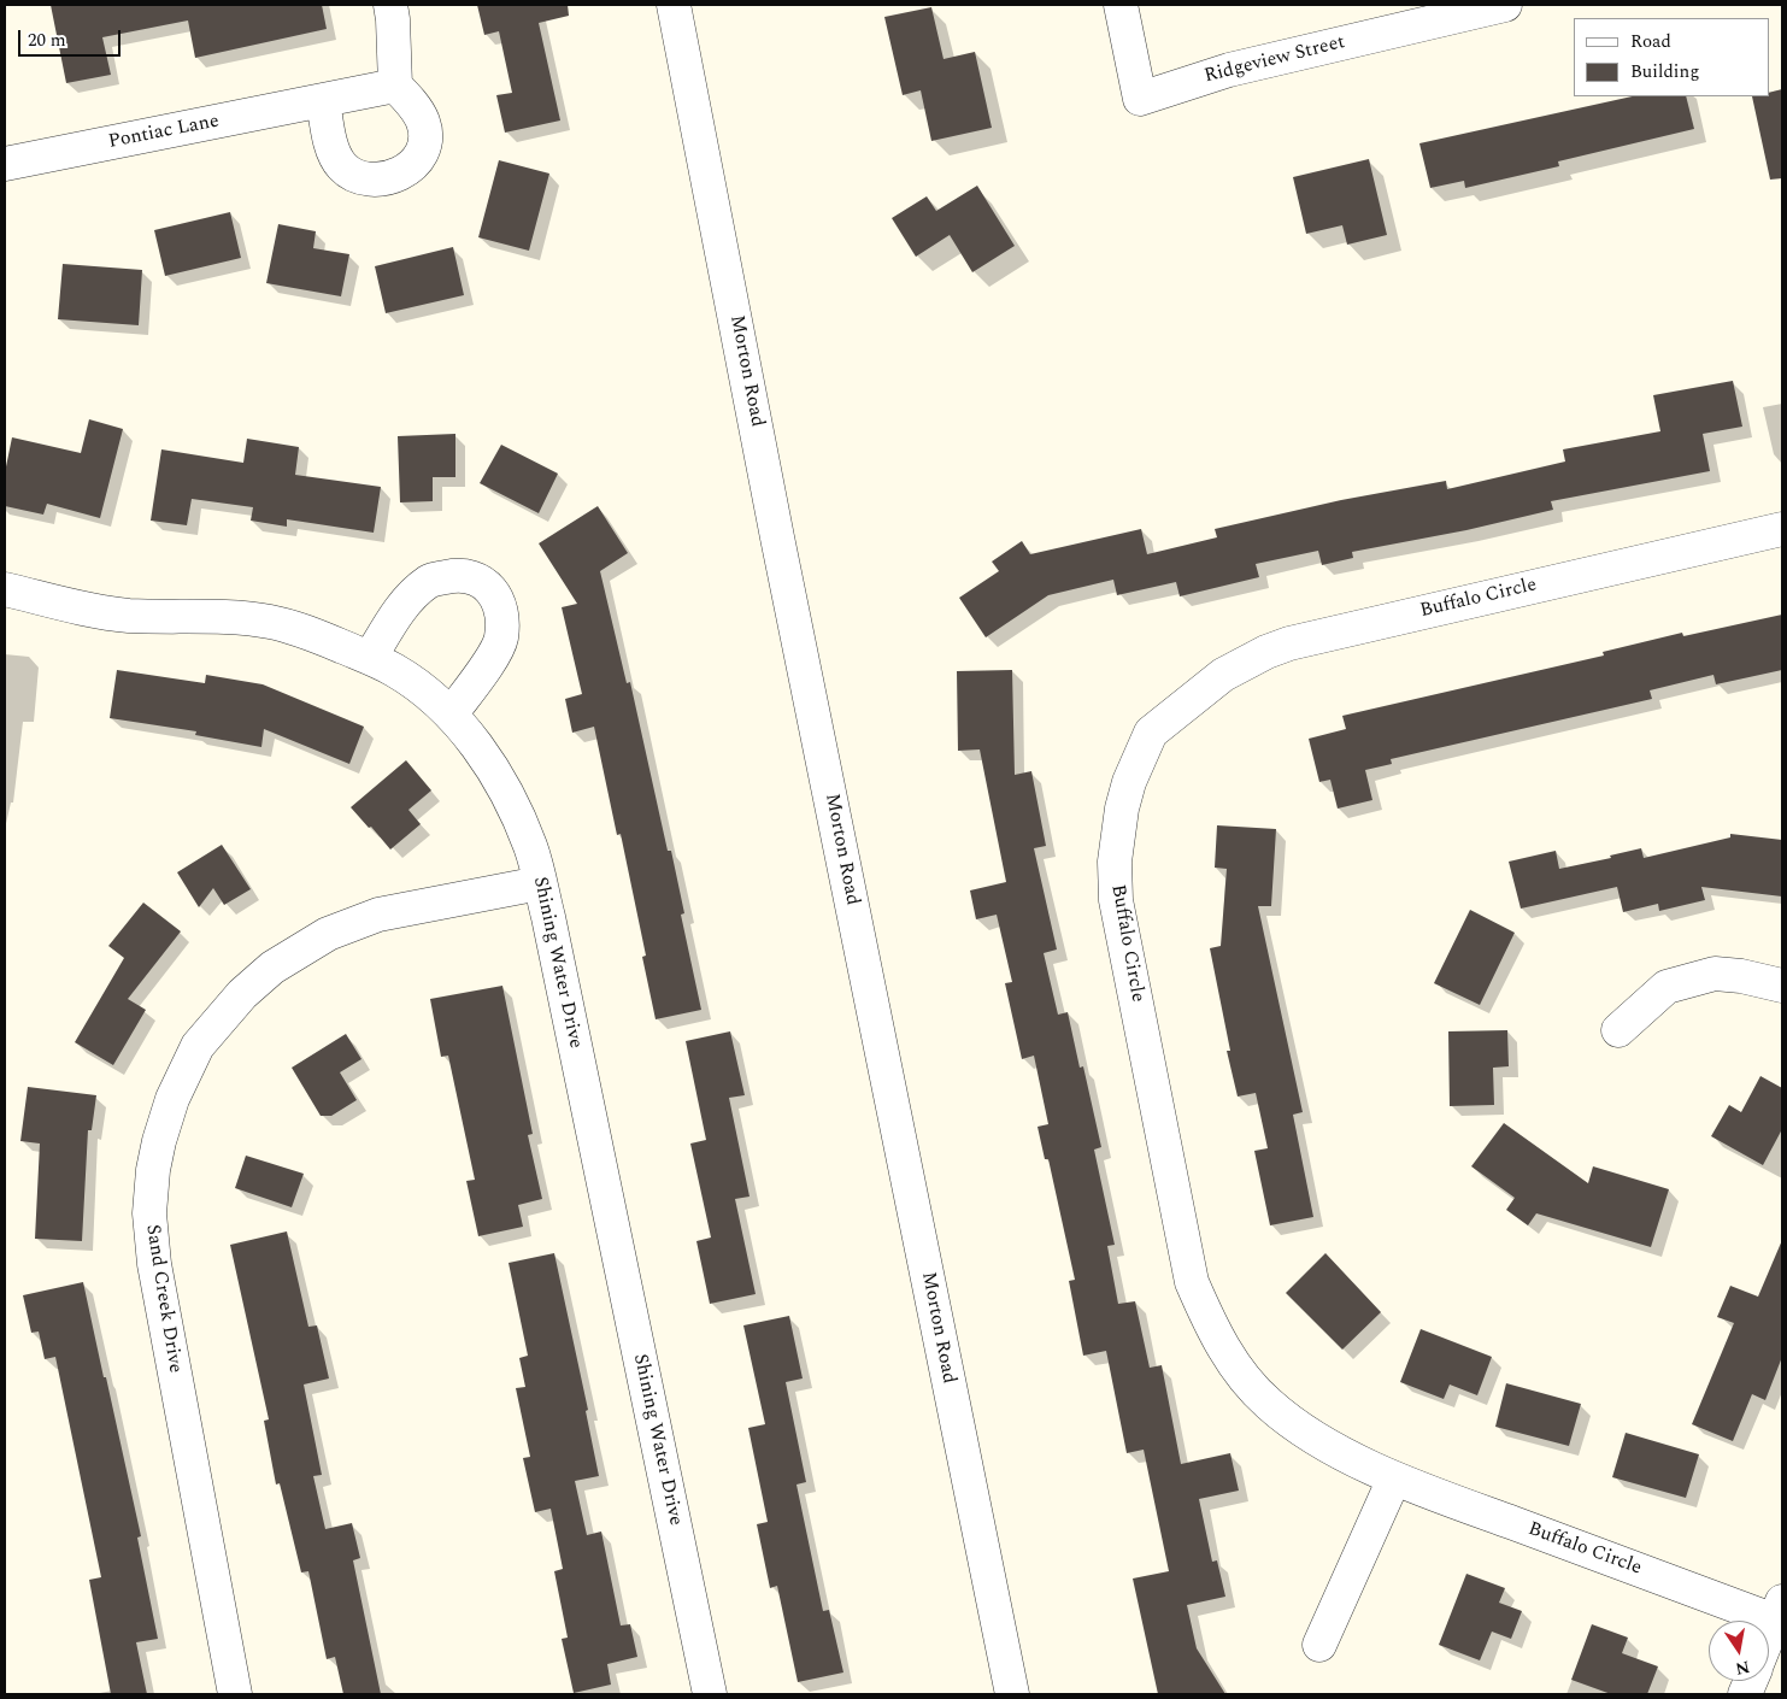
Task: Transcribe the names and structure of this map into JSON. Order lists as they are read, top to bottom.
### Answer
{
  "streets": {
    "street": [
      "Ridgeview Street",
      "Pontiac Lane",
      "Morton Road",
      "Buffalo Circle",
      "Shining Water Drive",
      "Sand Creek Drive"
    ]
  },
  "crossings": [
    ["Shining Water Drive", "Sand Creek Drive"]
  ],
  "legend": ["Road", "Building"],
  "scale_bar": "20 m",
  "north": "bottom"
}
